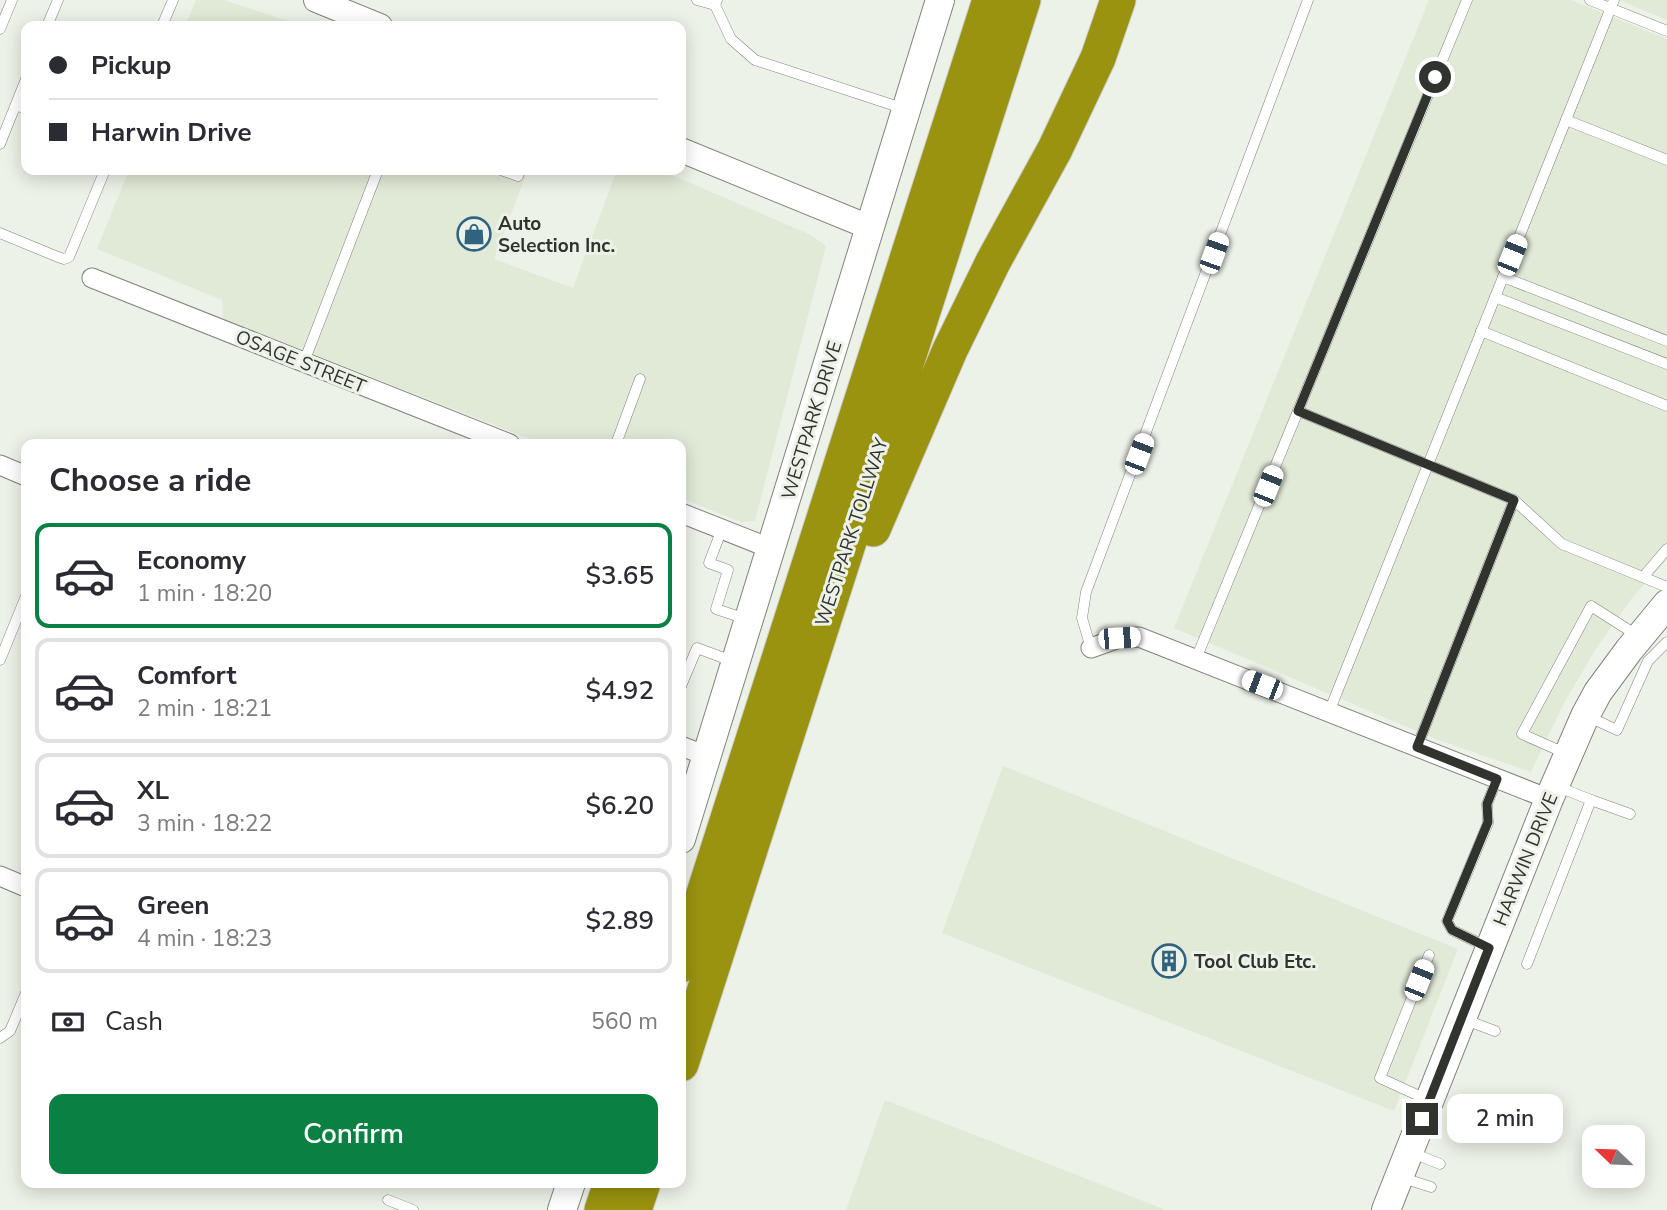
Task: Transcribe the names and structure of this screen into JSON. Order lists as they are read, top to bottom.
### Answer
{
  "streets": {
    "highway": ["WESTPARK TOLLWAY"],
    "main road": ["WESTPARK DRIVE", "HARWIN DRIVE"],
    "street": ["OSAGE STREET"]
  },
  "places": {
    "shop": ["Auto Selection Inc."],
    "building": ["Tool Club Etc."]
  },
  "north": "top left",
  "page": {
    "banner": ["Pickup", "Harwin Drive"],
    "heading": "Choose a ride",
    "list": [
      {
        "name": "Economy",
        "note": "1 min · 18:20",
        "value": "$3.65"
      },
      {
        "name": "Comfort",
        "note": "2 min · 18:21",
        "value": "$4.92"
      },
      {
        "name": "XL",
        "note": "3 min · 18:22",
        "value": "$6.20"
      },
      {
        "name": "Green",
        "note": "4 min · 18:23",
        "value": "$2.89"
      }
    ],
    "pay": ["Cash", "560 m"],
    "buttons": "Confirm",
    "bubble": "2 min"
  }
}
